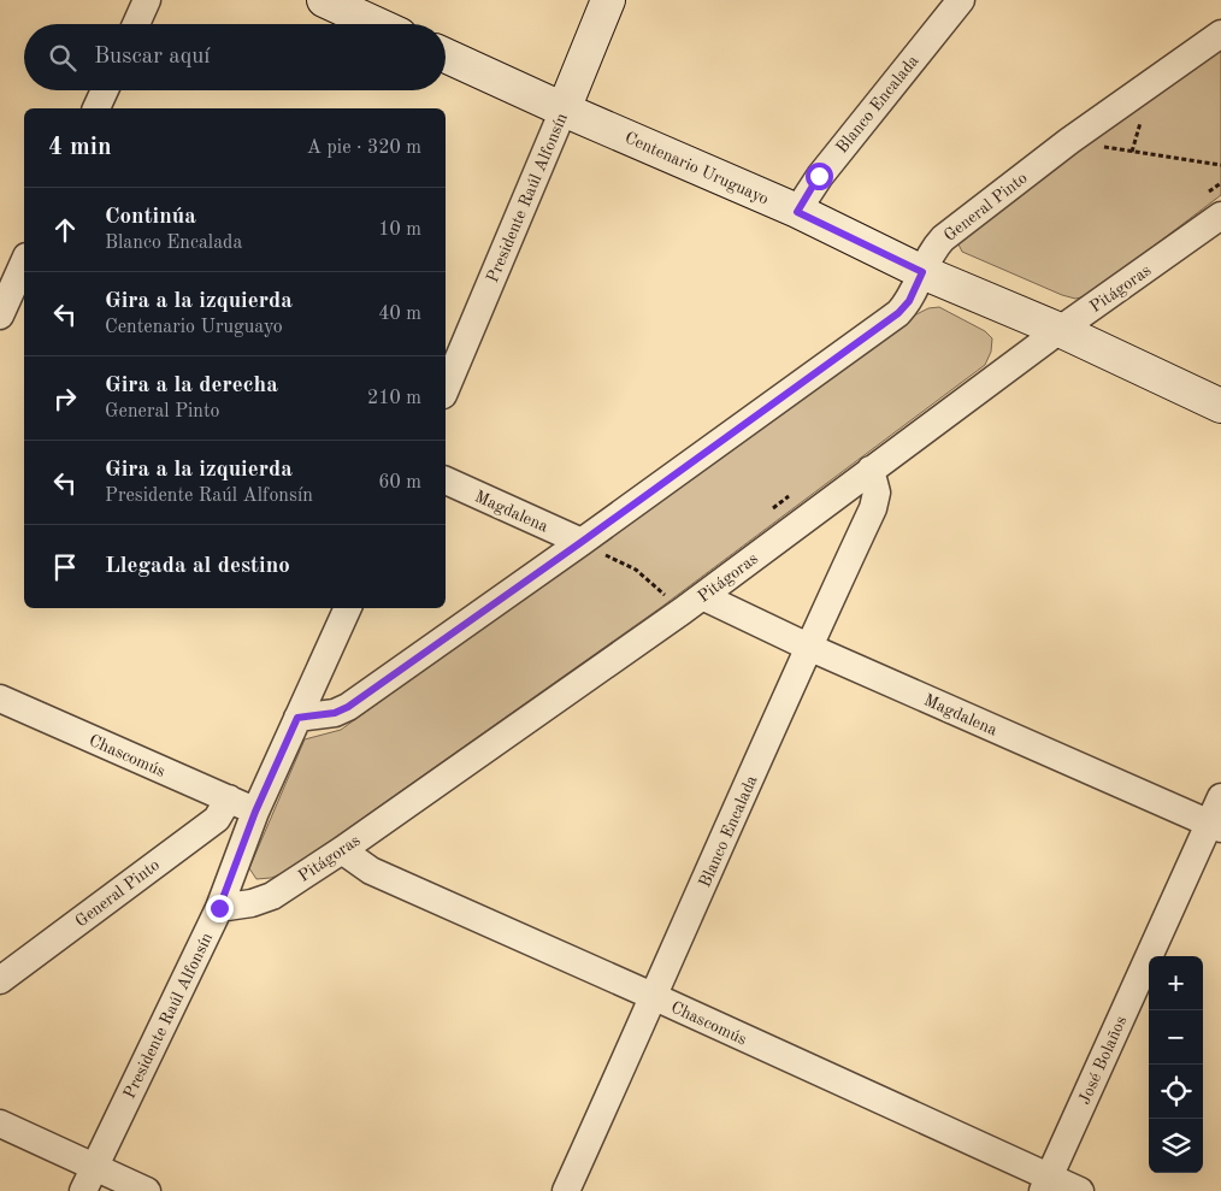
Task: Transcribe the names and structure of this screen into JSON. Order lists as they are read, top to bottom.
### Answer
{
  "streets": {
    "main road": ["Centenario Uruguayo", "Presidente Raúl Alfonsín"],
    "street": [
      "Blanco Encalada",
      "General Pinto",
      "Pitágoras",
      "Magdalena",
      "Chascomús",
      "José Bolaños"
    ]
  },
  "crossings": [
    ["Blanco Encalada", "Centenario Uruguayo"],
    ["Blanco Encalada", "Pitágoras"],
    ["Blanco Encalada", "Magdalena"],
    ["Blanco Encalada", "Chascomús"],
    ["Centenario Uruguayo", "Presidente Raúl Alfonsín"],
    ["Centenario Uruguayo", "General Pinto"],
    ["Centenario Uruguayo", "Pitágoras"],
    ["Presidente Raúl Alfonsín", "General Pinto"],
    ["Presidente Raúl Alfonsín", "Pitágoras"],
    ["Presidente Raúl Alfonsín", "Chascomús"],
    ["General Pinto", "Magdalena"],
    ["General Pinto", "Chascomús"],
    ["Pitágoras", "Magdalena"],
    ["Pitágoras", "Chascomús"],
    ["Magdalena", "José Bolaños"],
    ["Chascomús", "José Bolaños"]
  ],
  "page": {
    "search": "Buscar aquí",
    "heading": ["4 min", "A pie · 320 m"],
    "list": [
      ["Continúa", "Blanco Encalada", "10 m"],
      ["Gira a la izquierda", "Centenario Uruguayo", "40 m"],
      ["Gira a la derecha", "General Pinto", "210 m"],
      ["Gira a la izquierda", "Presidente Raúl Alfonsín", "60 m"],
      "Llegada al destino"
    ],
    "map_buttons": ["+", "−"]
  }
}
